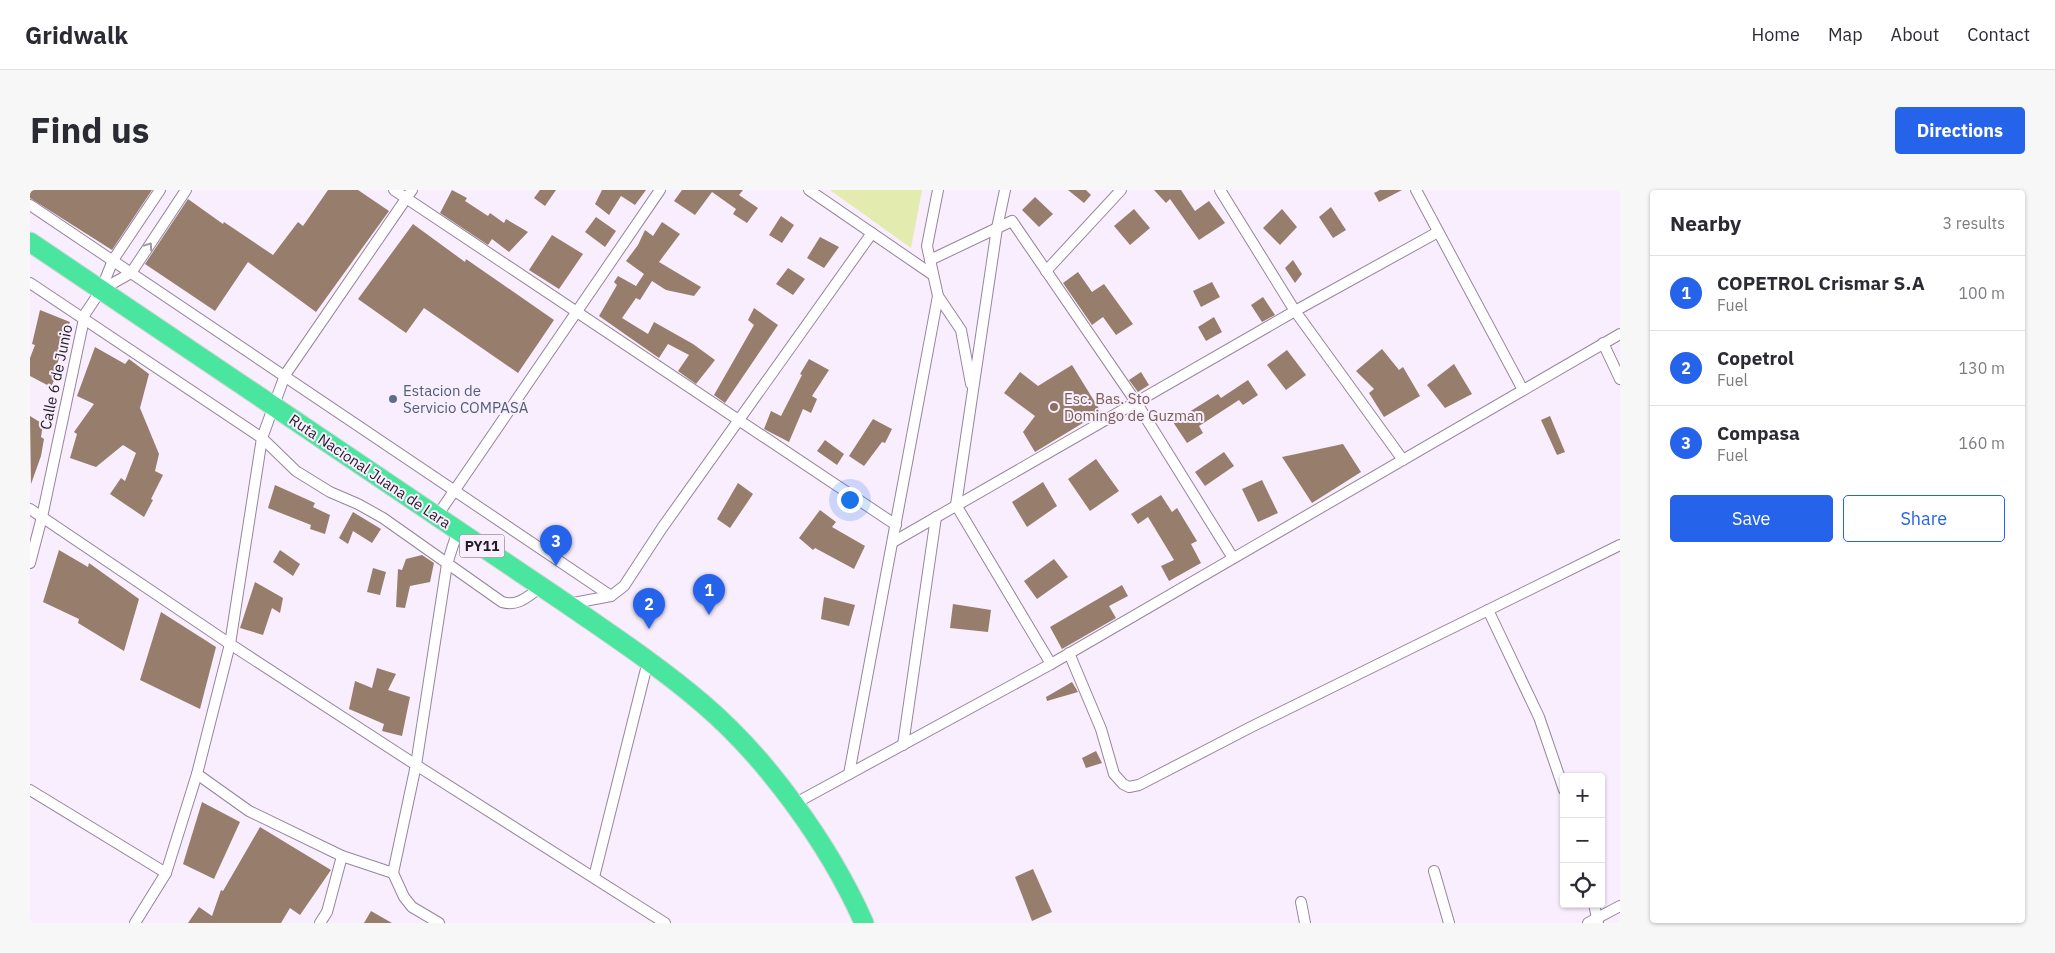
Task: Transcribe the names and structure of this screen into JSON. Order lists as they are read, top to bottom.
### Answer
{
  "streets": {
    "highway": ["Ruta Nacional Juana de Lara", "PY11"],
    "street": ["Calle 6 de Junio"]
  },
  "crossings": [
    ["Calle 6 de Junio", "Ruta Nacional Juana de Lara"]
  ],
  "places": ["Estacion de Servicio COMPASA", "Esc. Bas. Sto Domingo de Guzman"],
  "page": {
    "header": "Gridwalk",
    "nav": [
      "Home",
      "Map",
      "About",
      "Contact"
    ],
    "title": "Find us",
    "buttons": [
      "Directions",
      ["Save", "Share"]
    ],
    "heading": ["Nearby", "3 results"],
    "list": [
      {
        "mark": "1",
        "name": "COPETROL Crismar S.A",
        "note": "Fuel",
        "value": "100 m"
      },
      {
        "mark": "2",
        "name": "Copetrol",
        "note": "Fuel",
        "value": "130 m"
      },
      {
        "mark": "3",
        "name": "Compasa",
        "note": "Fuel",
        "value": "160 m"
      }
    ],
    "pins": ["3", "1", "2"],
    "map_buttons": ["+", "−"]
  }
}
